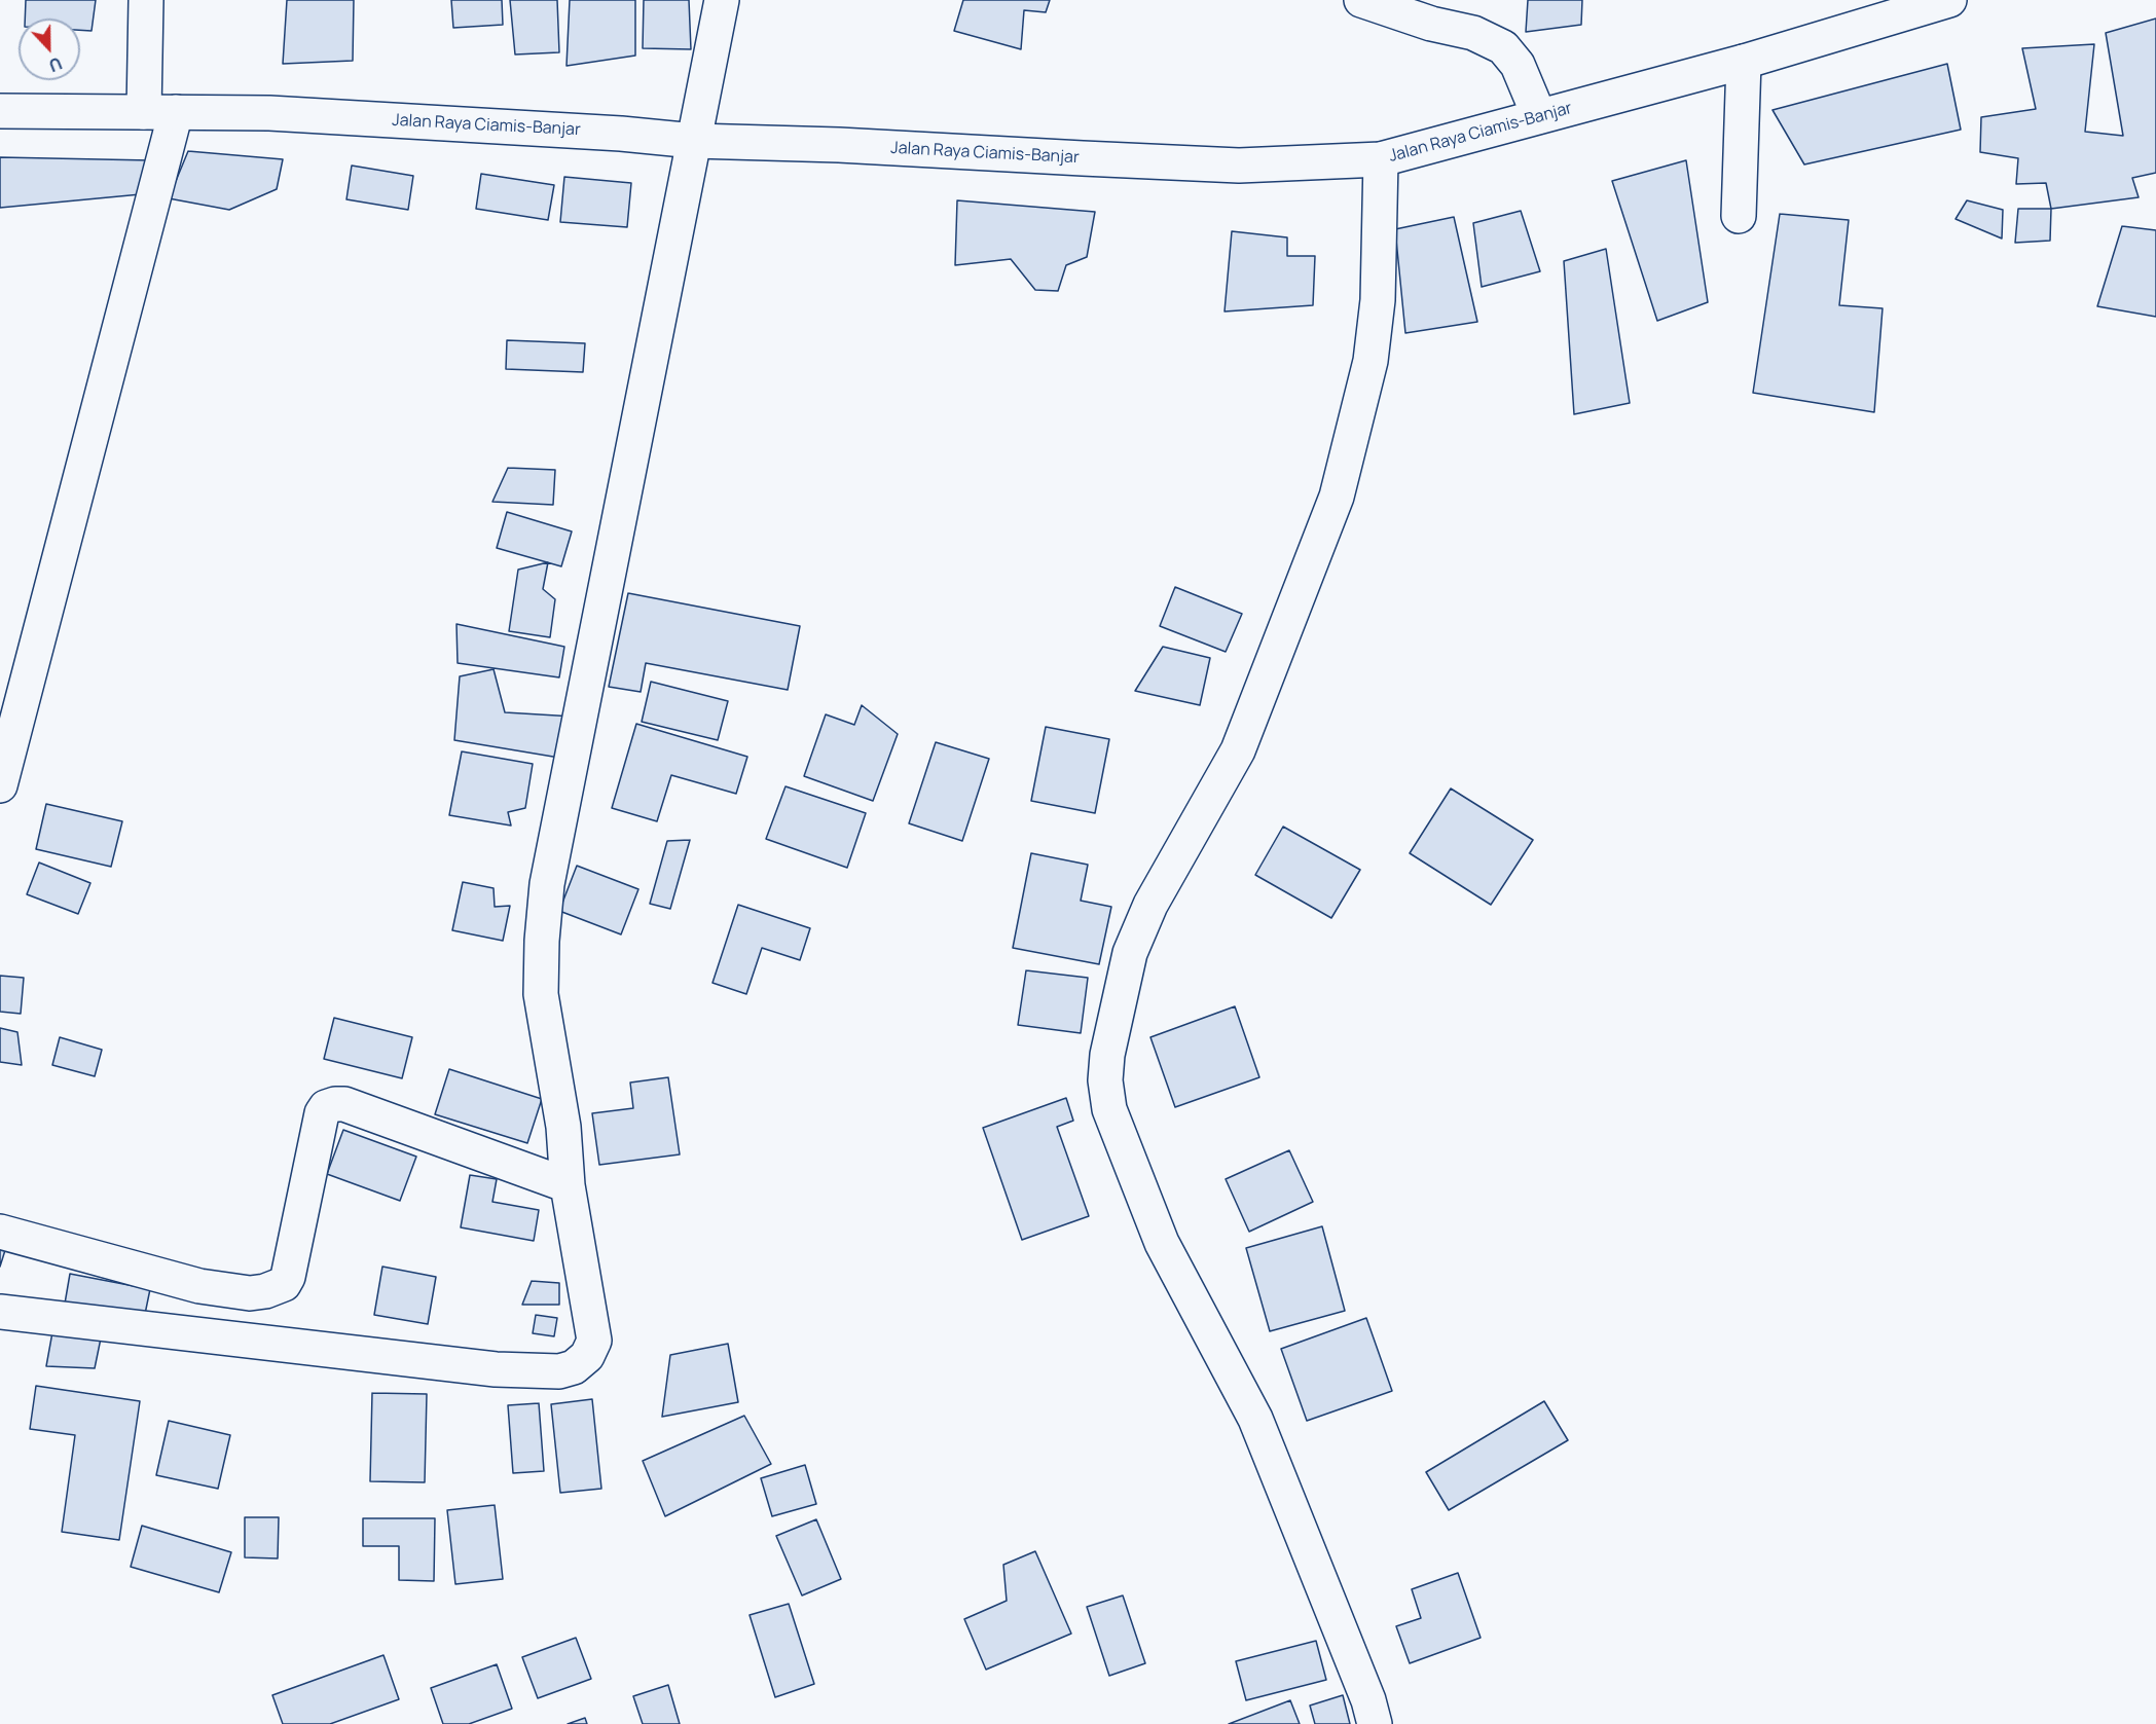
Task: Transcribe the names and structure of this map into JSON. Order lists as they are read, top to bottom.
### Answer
{
  "streets": {
    "main road": ["Jalan Raya Ciamis-Banjar"]
  },
  "north": "bottom"
}
